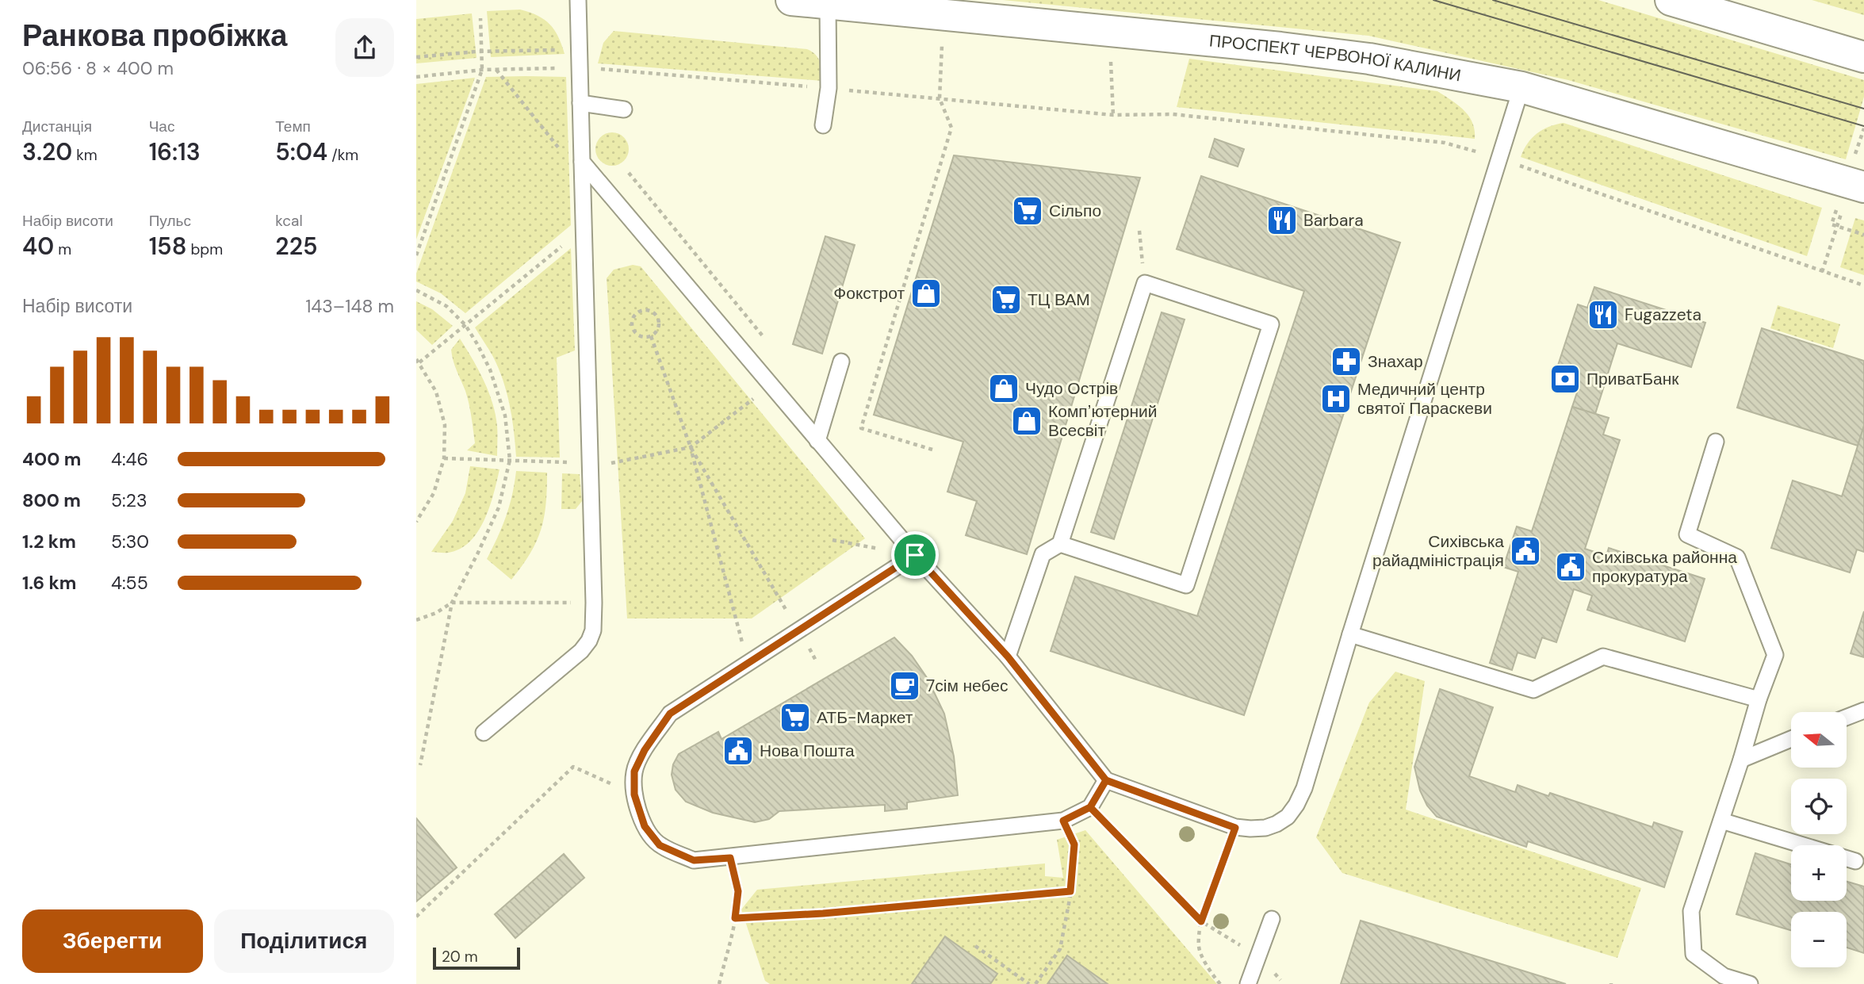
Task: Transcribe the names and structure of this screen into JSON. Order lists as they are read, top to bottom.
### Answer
{
  "streets": {
    "main road": ["ПРОСПЕКТ ЧЕРВОНОЇ КАЛИНИ"]
  },
  "places": {
    "supermarket": ["Сільпо", "ТЦ ВАМ", "АТБ-Маркет"],
    "restaurant": ["Barbara", "Fugazzeta"],
    "shop": ["Фокстрот", "Чудо Острів", "Компʼютерний Всесвіт"],
    "pharmacy": ["Знахар"],
    "bank": ["ПриватБанк"],
    "hospital": ["Медичний центр святої Параскеви"],
    "public building": ["Сихівська райадміністрація", "Сихівська районна прокуратура", "Нова Пошта"],
    "cafe": ["7сім небес"]
  },
  "scale_bar": "20 m",
  "north": "left",
  "page": {
    "heading": ["Ранкова пробіжка", "06:56 · 8 × 400 m"],
    "stats": [
      ["Дистанція", "3.20 km"],
      ["Час", "16:13"],
      ["Темп", "5:04 /km"],
      ["Набір висоти", "40 m"],
      ["Пульс", "158 bpm"],
      ["kcal", "225"]
    ],
    "chart": ["Набір висоти", "143–148 m"],
    "list": [
      {
        "name": "400 m",
        "note": "4:46"
      },
      {
        "name": "800 m",
        "note": "5:23"
      },
      {
        "name": "1.2 km",
        "note": "5:30"
      },
      {
        "name": "1.6 km",
        "note": "4:55"
      }
    ],
    "map_buttons": ["+", "−"],
    "buttons": ["Зберегти", "Поділитися"],
    "scale": "20 m"
  }
}
